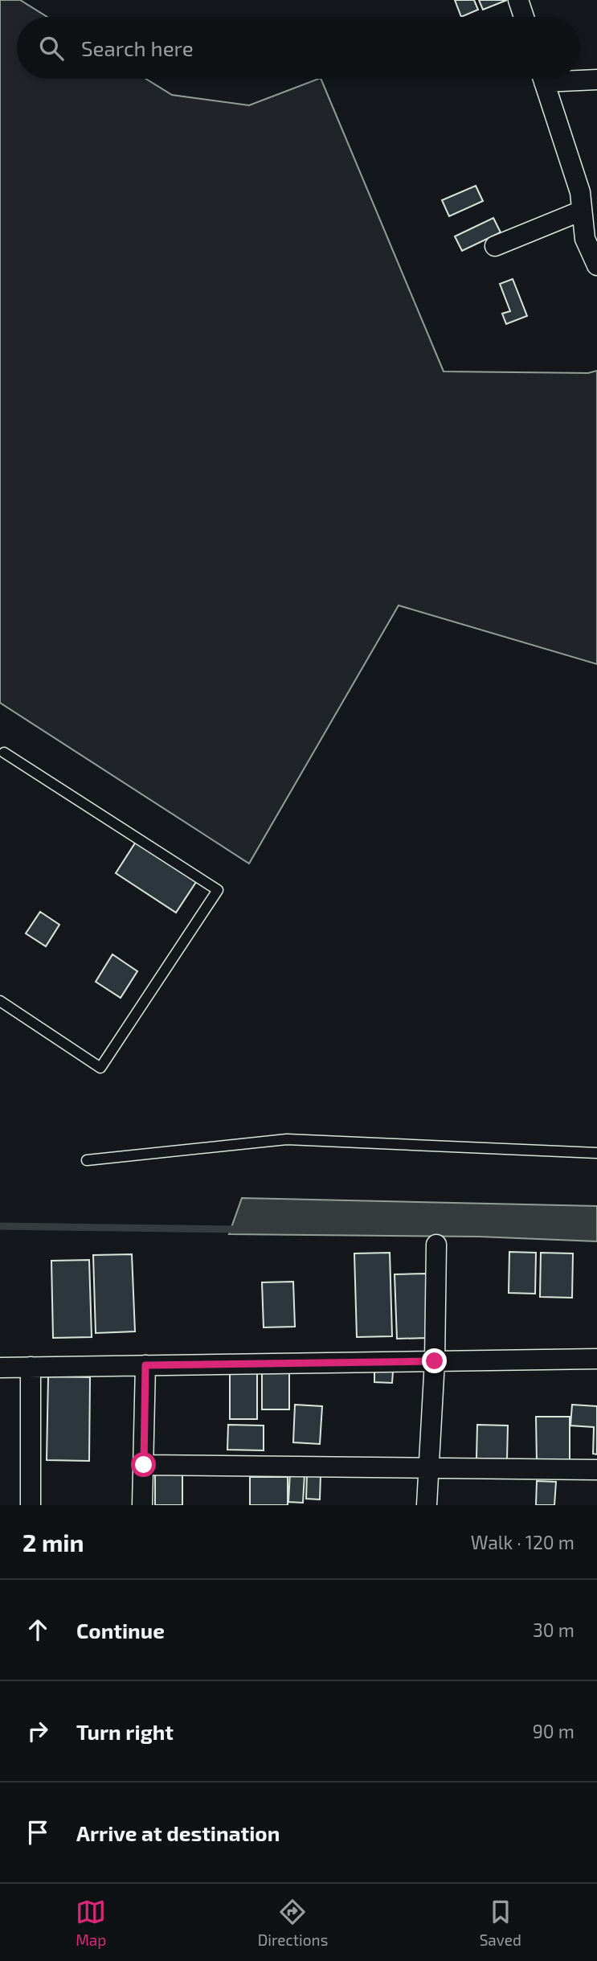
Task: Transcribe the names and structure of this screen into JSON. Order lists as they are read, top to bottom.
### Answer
{
  "page": {
    "search": "Search here",
    "heading": ["2 min", "Walk · 120 m"],
    "list": [
      ["Continue", "30 m"],
      ["Turn right", "90 m"],
      "Arrive at destination"
    ],
    "nav": ["Map", "Directions", "Saved"]
  }
}
